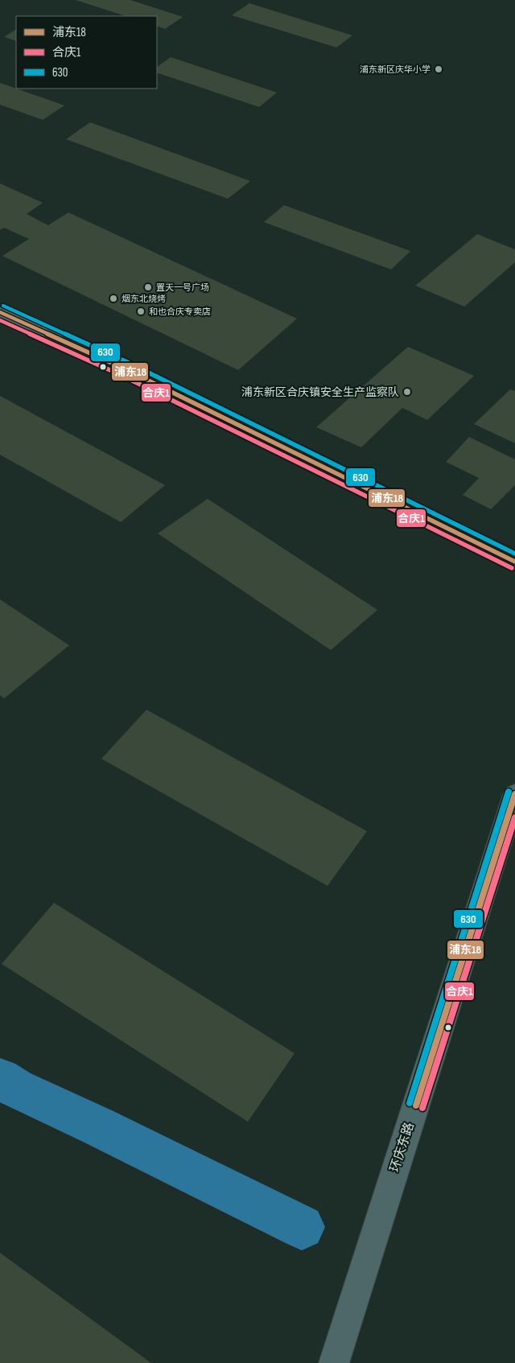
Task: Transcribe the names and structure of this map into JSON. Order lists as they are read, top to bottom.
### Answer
{
  "streets": {
    "street": ["环庆东路"]
  },
  "places": [
    "浦东新区庆华小学",
    "置天一号广场",
    "烟东北烧烤",
    "和也合庆专卖店",
    "浦东新区合庆镇安全生产监察队"
  ],
  "lines": ["transit line 630", "transit line 浦东18", "transit line 合庆1"],
  "legend": ["浦东18", "合庆1", "630"]
}
